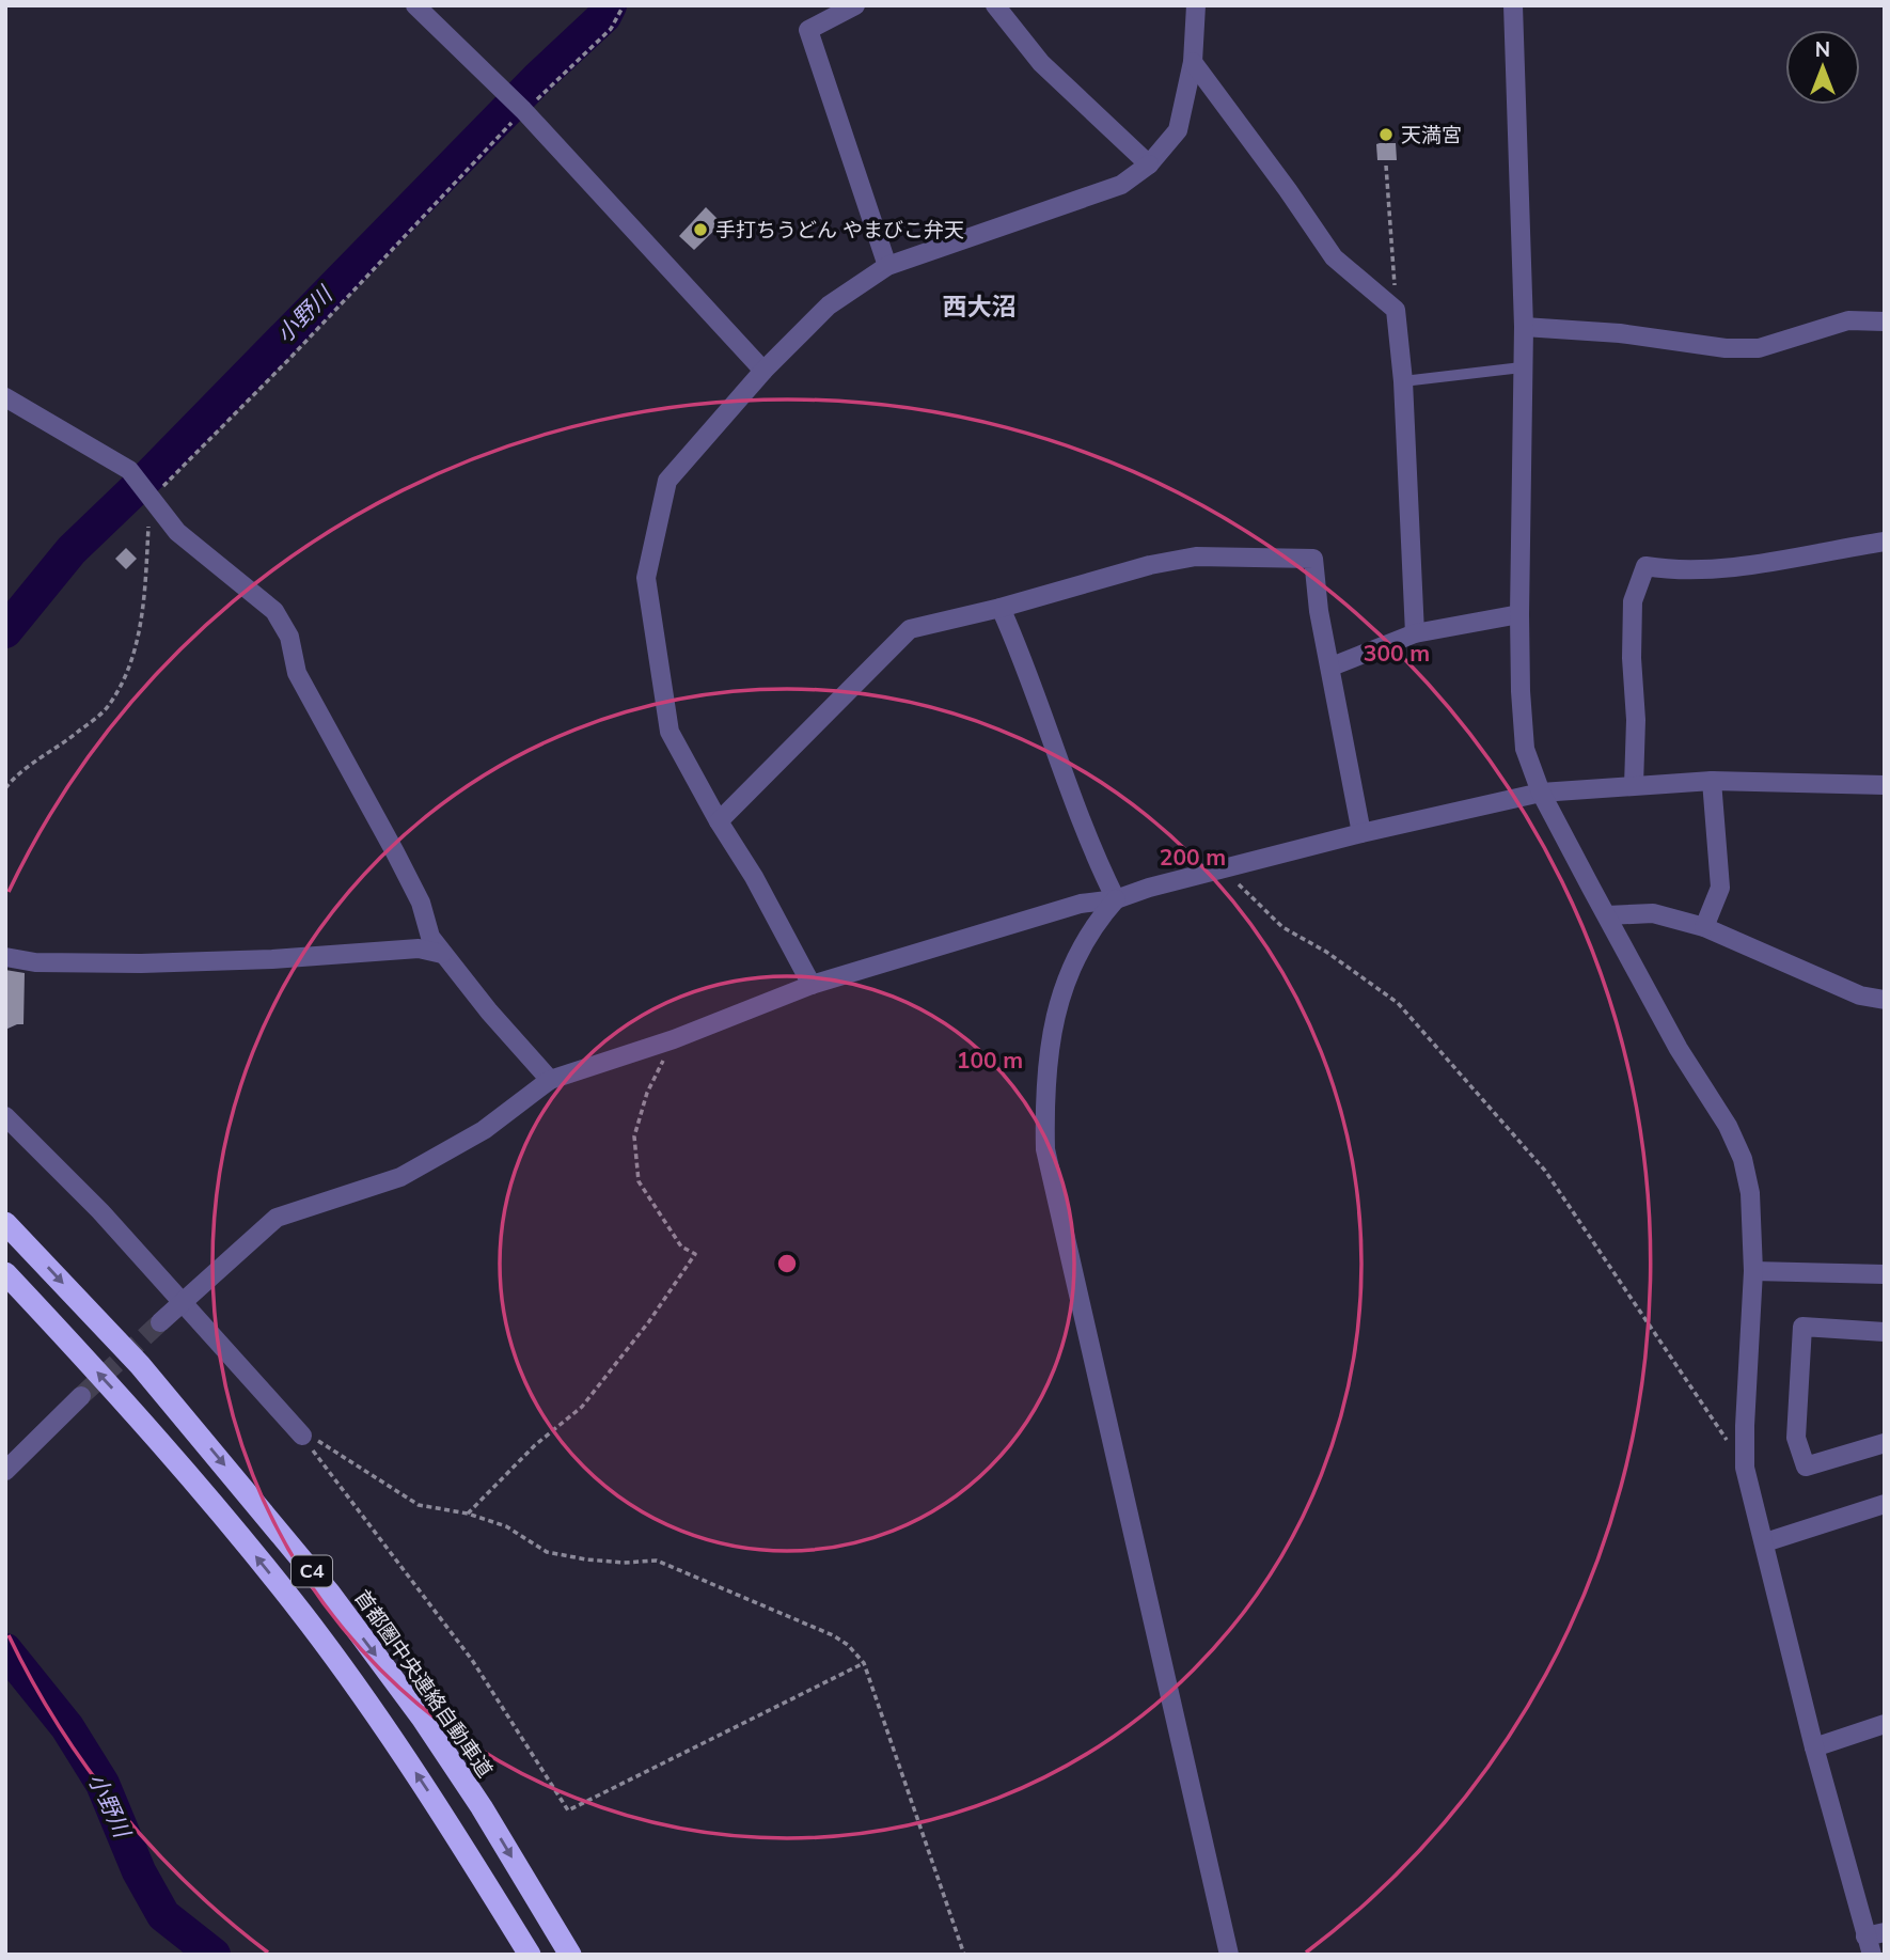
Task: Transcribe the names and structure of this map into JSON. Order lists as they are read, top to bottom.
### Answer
{
  "streets": {
    "highway": ["C4", "首都圏中央連絡自動車道"]
  },
  "districts": ["西大沼"],
  "water": ["小野川"],
  "places": ["天満宮", "手打ちうどん やまびこ弁天"],
  "north": "top",
  "rings": ["300 m", "200 m", "100 m"]
}
